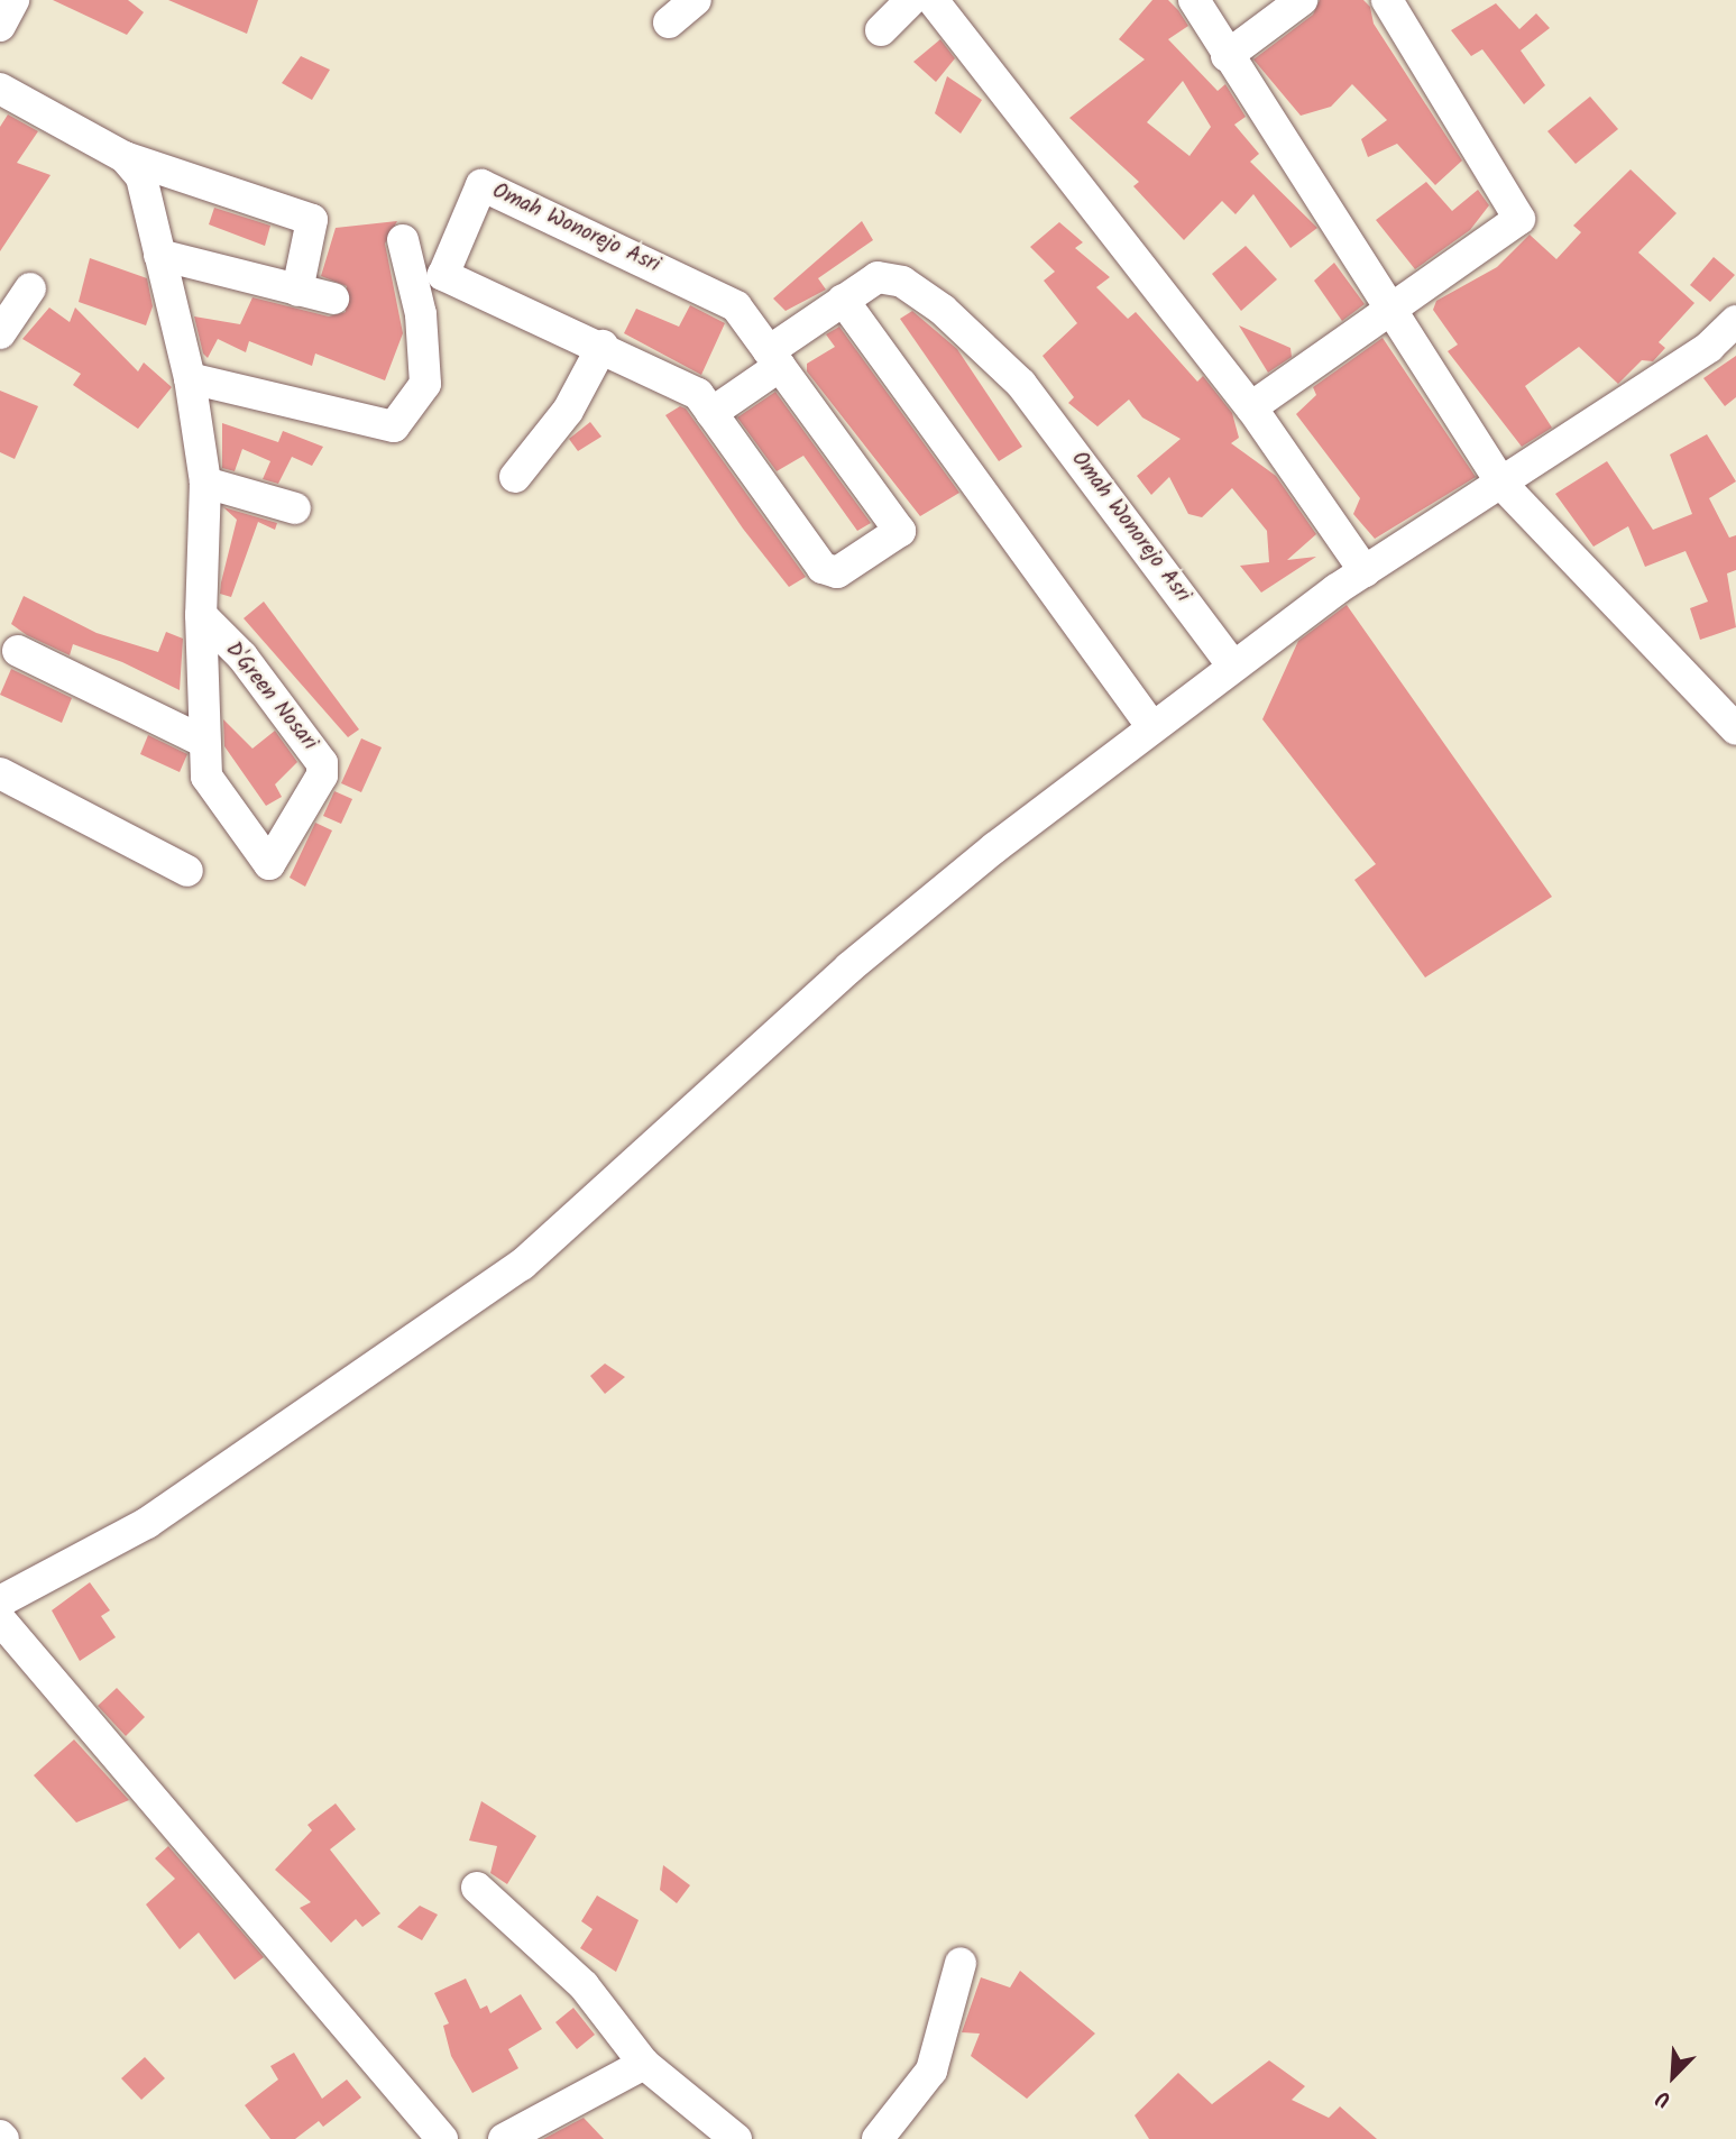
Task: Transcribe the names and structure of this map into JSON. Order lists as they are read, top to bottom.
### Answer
{
  "streets": {
    "street": ["Omah Wonorejo Asri", "D'Green Nosari"]
  },
  "north": "bottom left"
}
